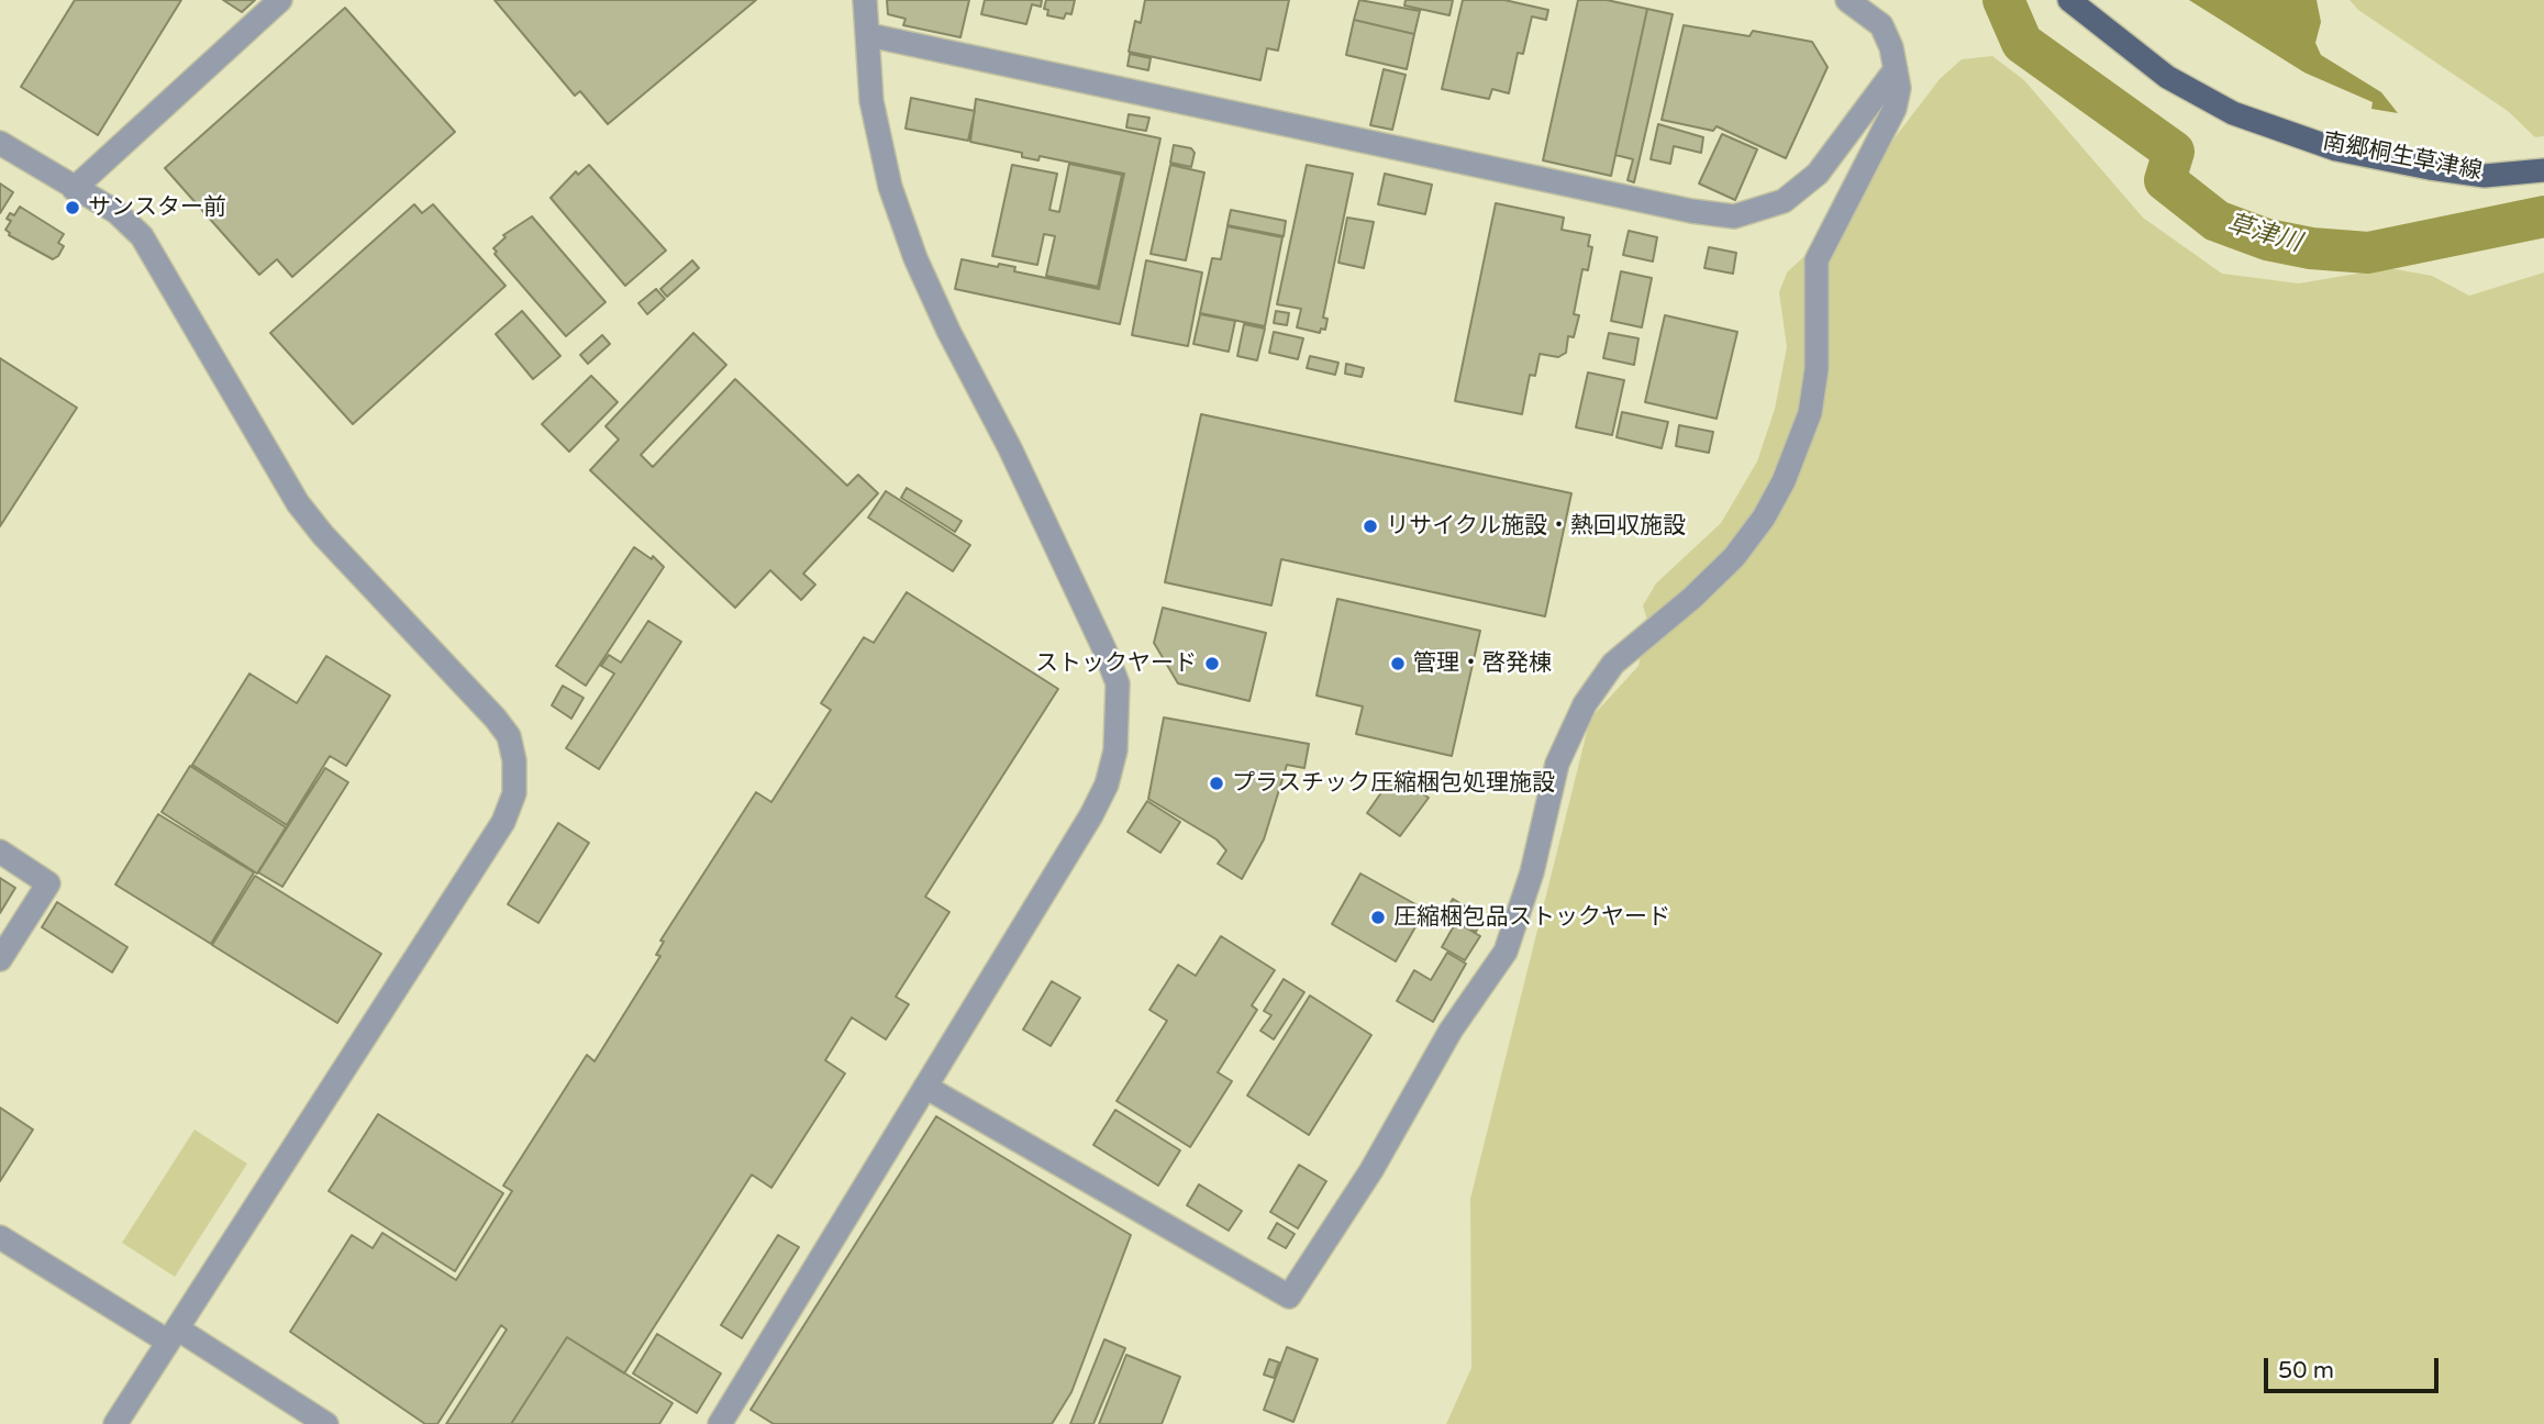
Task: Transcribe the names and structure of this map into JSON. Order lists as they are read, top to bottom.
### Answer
{
  "streets": {
    "main road": ["南郷桐生草津線"]
  },
  "water": ["草津川"],
  "places": [
    "サンスター前",
    "リサイクル施設・熱回収施設",
    "ストックヤード",
    "管理・啓発棟",
    "プラスチック圧縮梱包処理施設",
    "圧縮梱包品ストックヤード"
  ],
  "scale_bar": "50 m"
}
